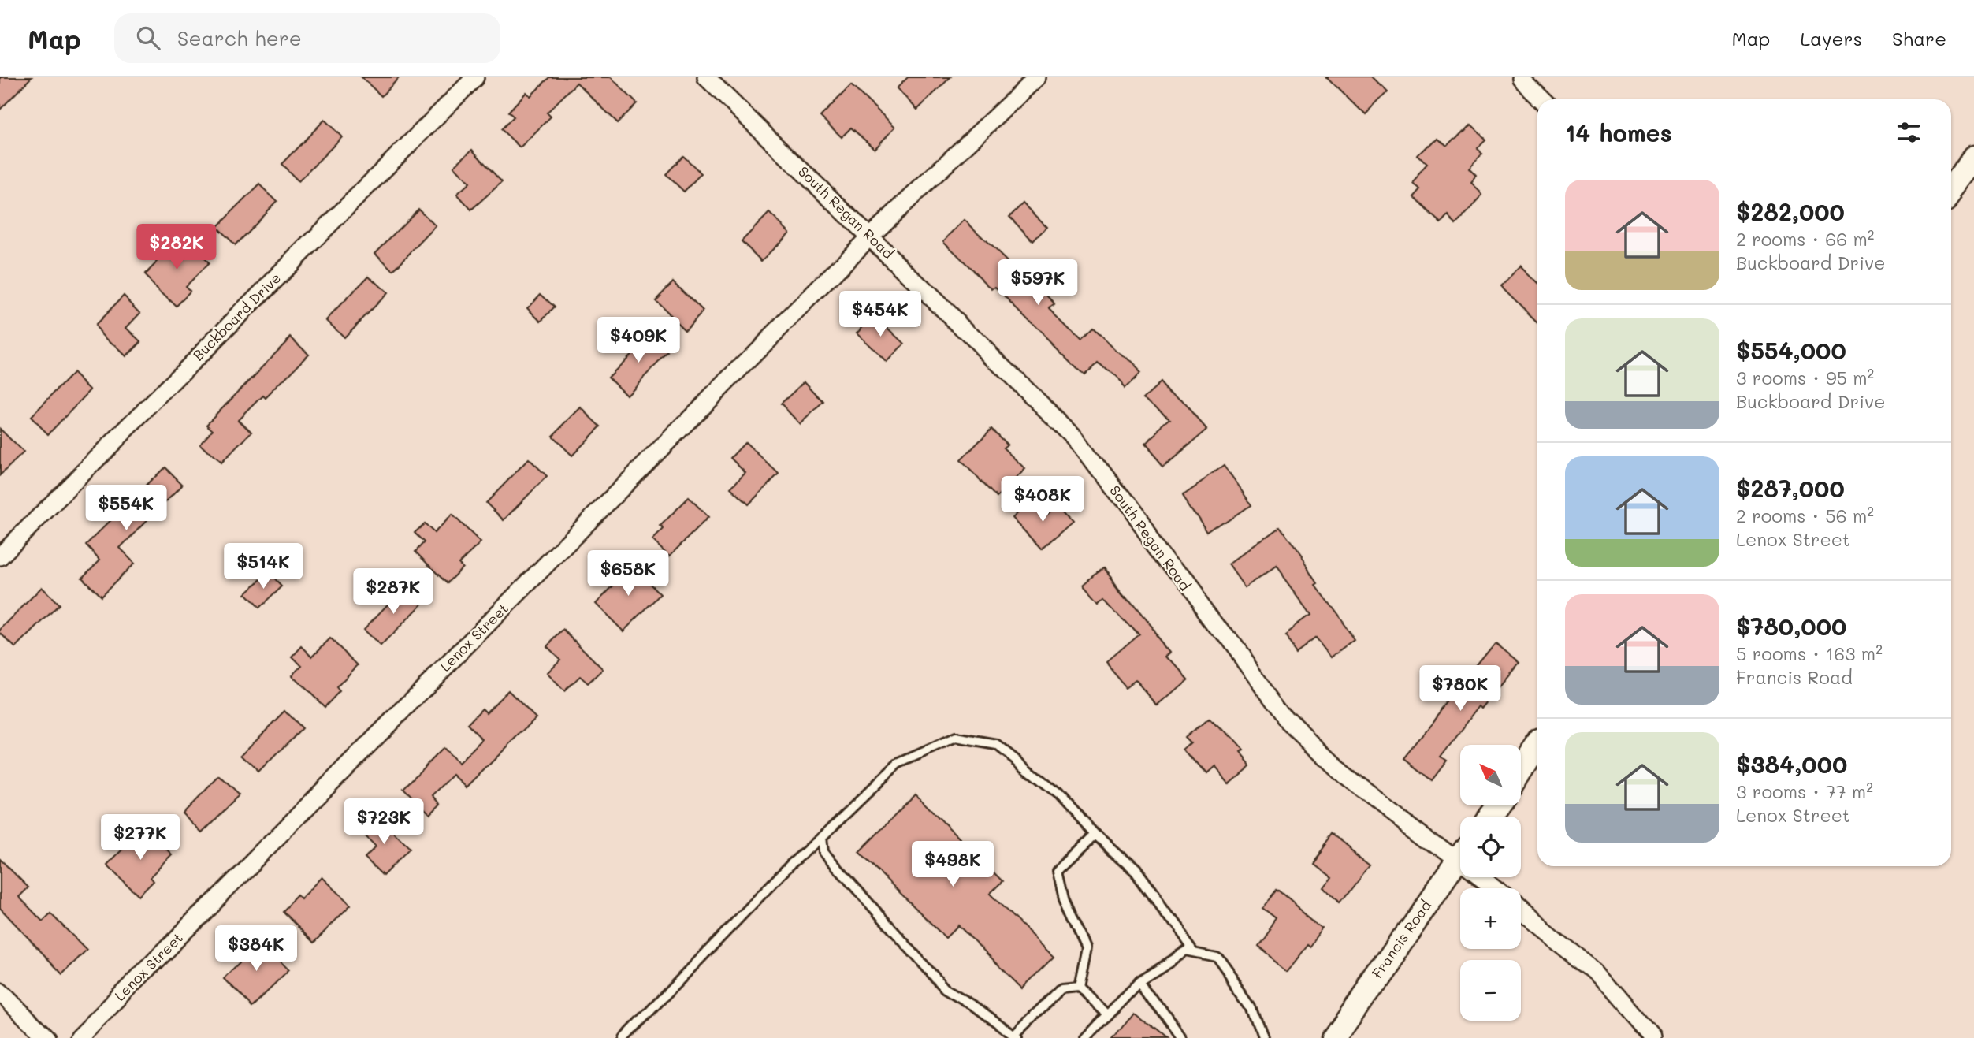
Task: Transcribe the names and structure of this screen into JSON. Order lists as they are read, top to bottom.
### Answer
{
  "streets": {
    "street": [
      "South Regan Road",
      "Buckboard Drive",
      "Lenox Street",
      "Francis Road"
    ]
  },
  "crossings": [
    ["South Regan Road", "Lenox Street"]
  ],
  "north": "top left",
  "page": {
    "header": "Map",
    "search": "Search here",
    "nav": ["Map", "Layers", "Share"],
    "heading": "14 homes",
    "list": [
      {
        "name": "$282,000",
        "note": "2 rooms · 66 m² · Buckboard Drive"
      },
      {
        "name": "$554,000",
        "note": "3 rooms · 95 m² · Buckboard Drive"
      },
      {
        "name": "$287,000",
        "note": "2 rooms · 56 m² · Lenox Street"
      },
      {
        "name": "$780,000",
        "note": "5 rooms · 163 m² · Francis Road"
      },
      {
        "name": "$384,000",
        "note": "3 rooms · 77 m² · Lenox Street"
      }
    ],
    "price": [
      "$282K",
      "$597K",
      "$454K",
      "$409K",
      "$408K",
      "$554K",
      "$514K",
      "$658K",
      "$287K",
      "$780K",
      "$723K",
      "$277K",
      "$498K",
      "$384K"
    ],
    "map_buttons": ["+", "−"]
  }
}
